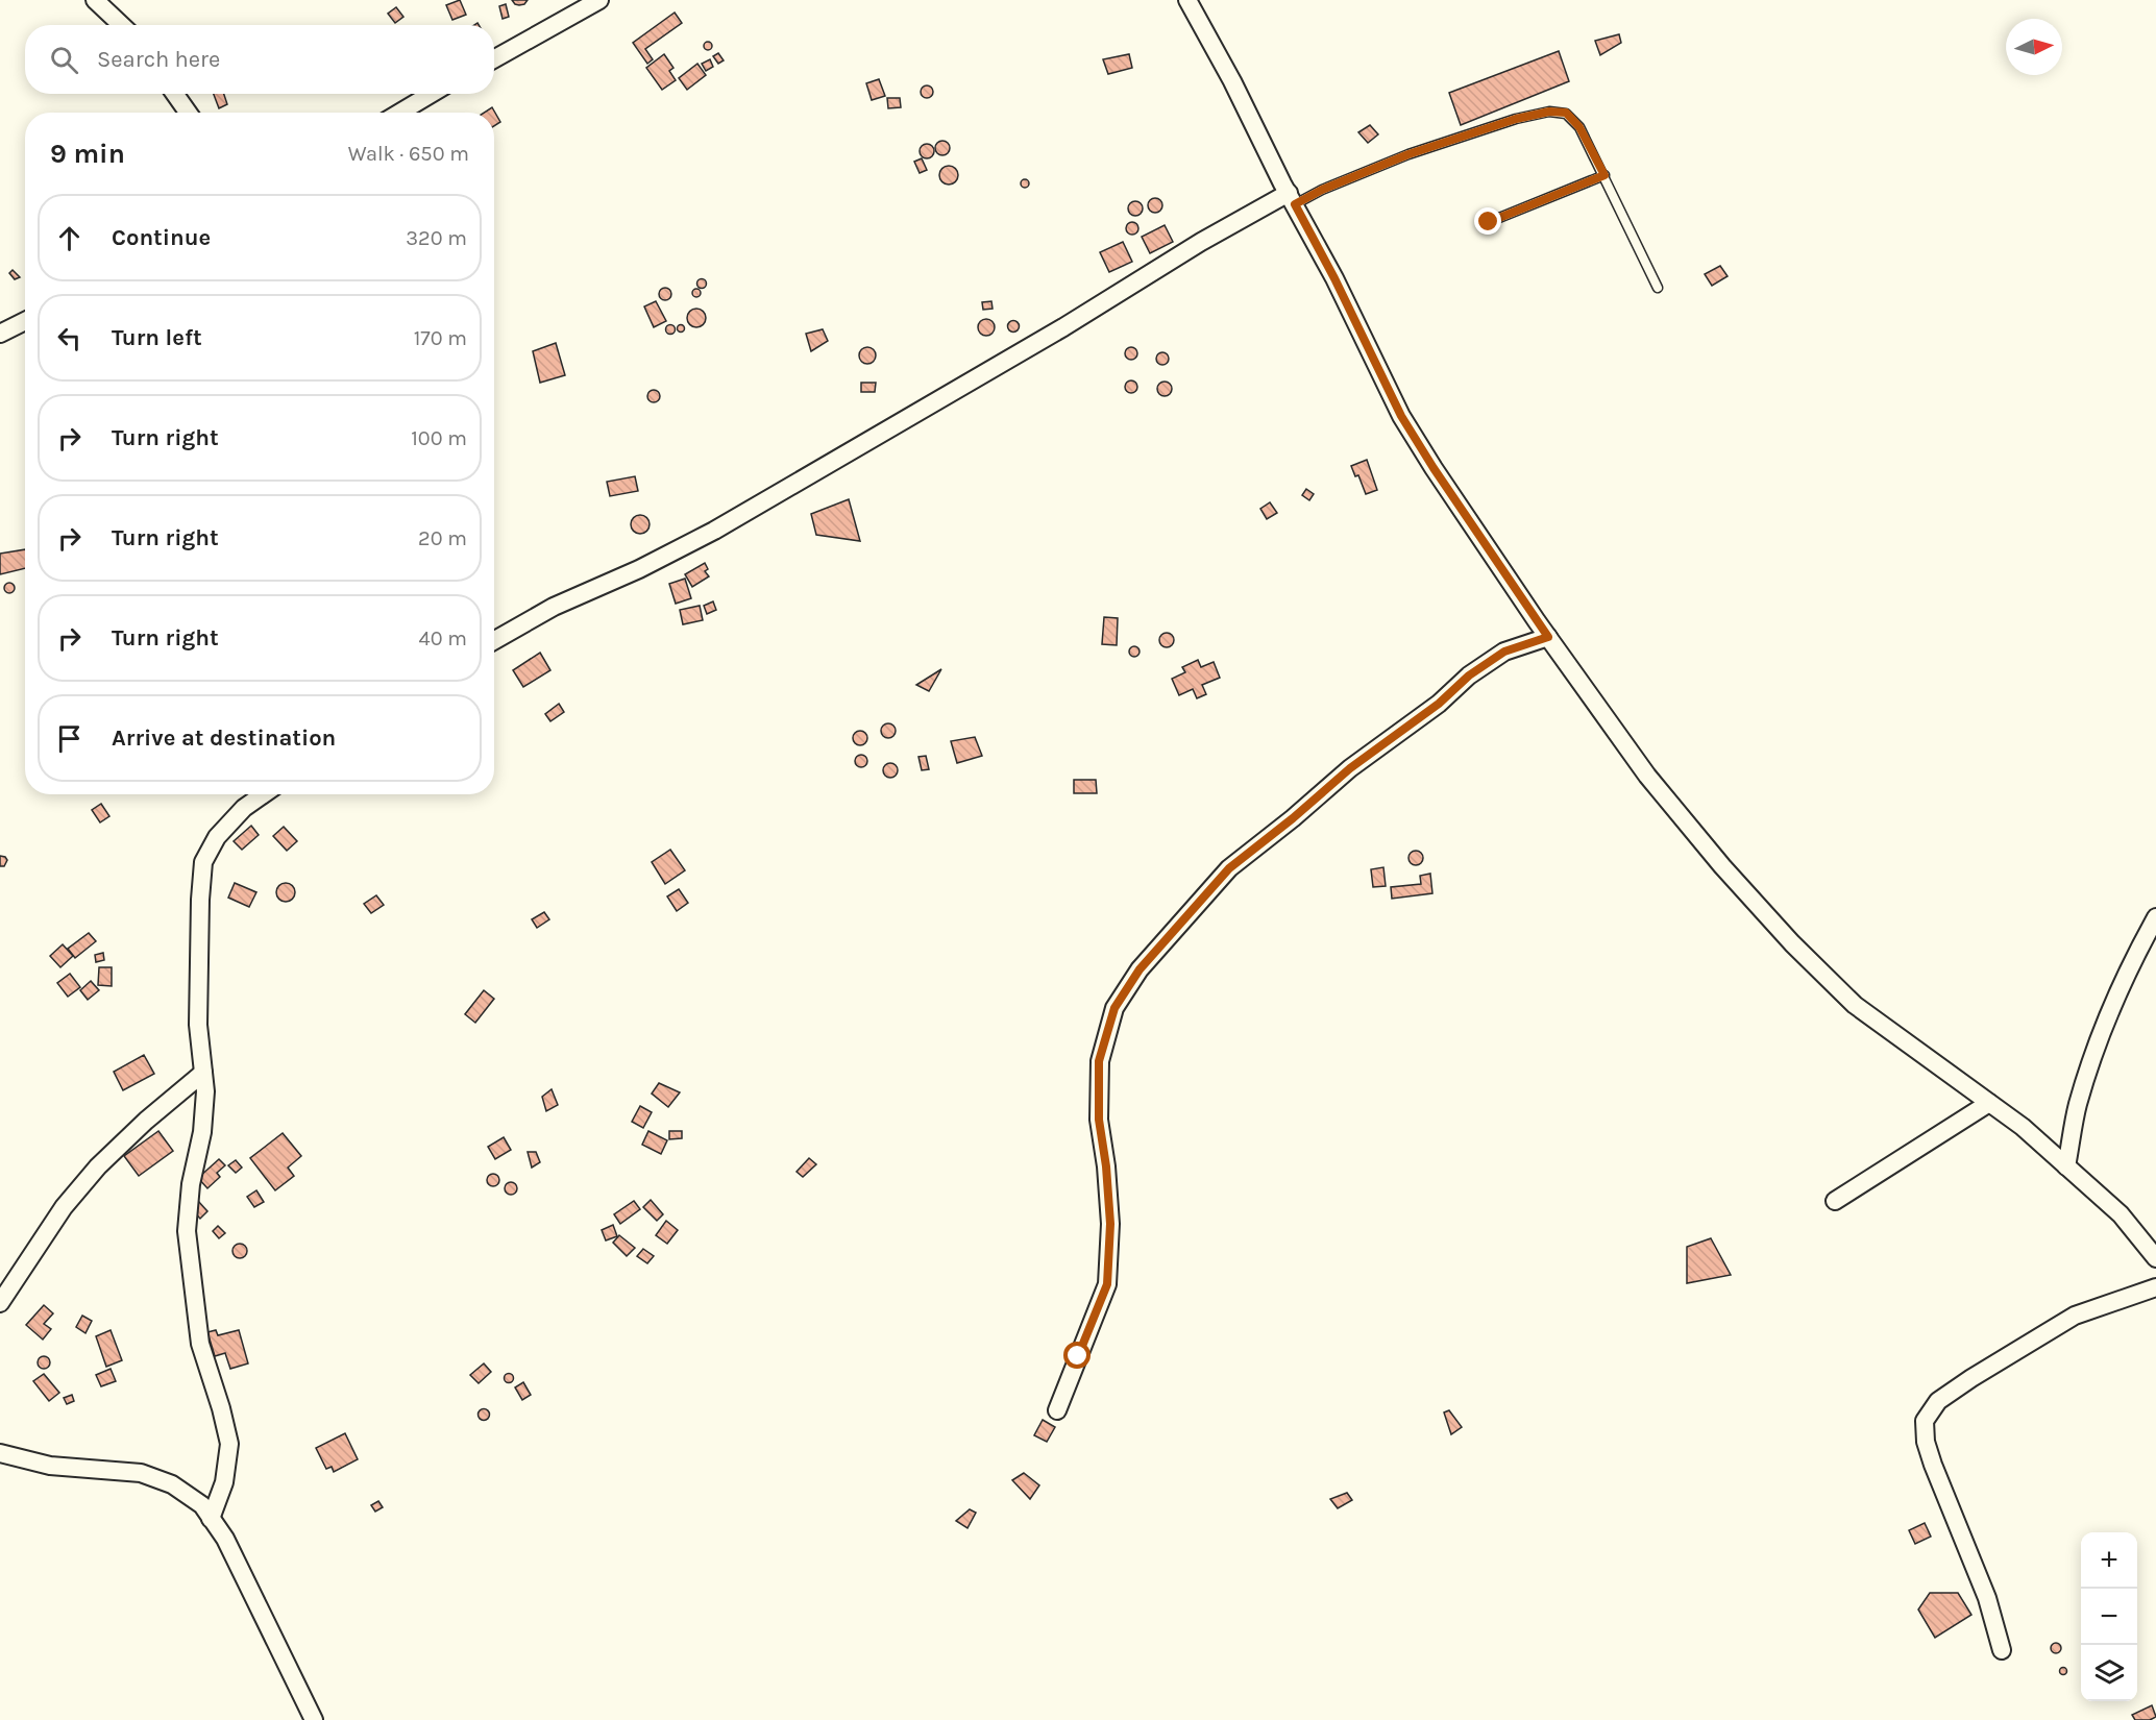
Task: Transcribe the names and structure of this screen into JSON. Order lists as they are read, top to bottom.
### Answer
{
  "north": "right",
  "page": {
    "search": "Search here",
    "heading": ["9 min", "Walk · 650 m"],
    "list": [
      ["Continue", "320 m"],
      ["Turn left", "170 m"],
      ["Turn right", "100 m"],
      ["Turn right", "20 m"],
      ["Turn right", "40 m"],
      "Arrive at destination"
    ],
    "map_buttons": ["+", "−"]
  }
}
